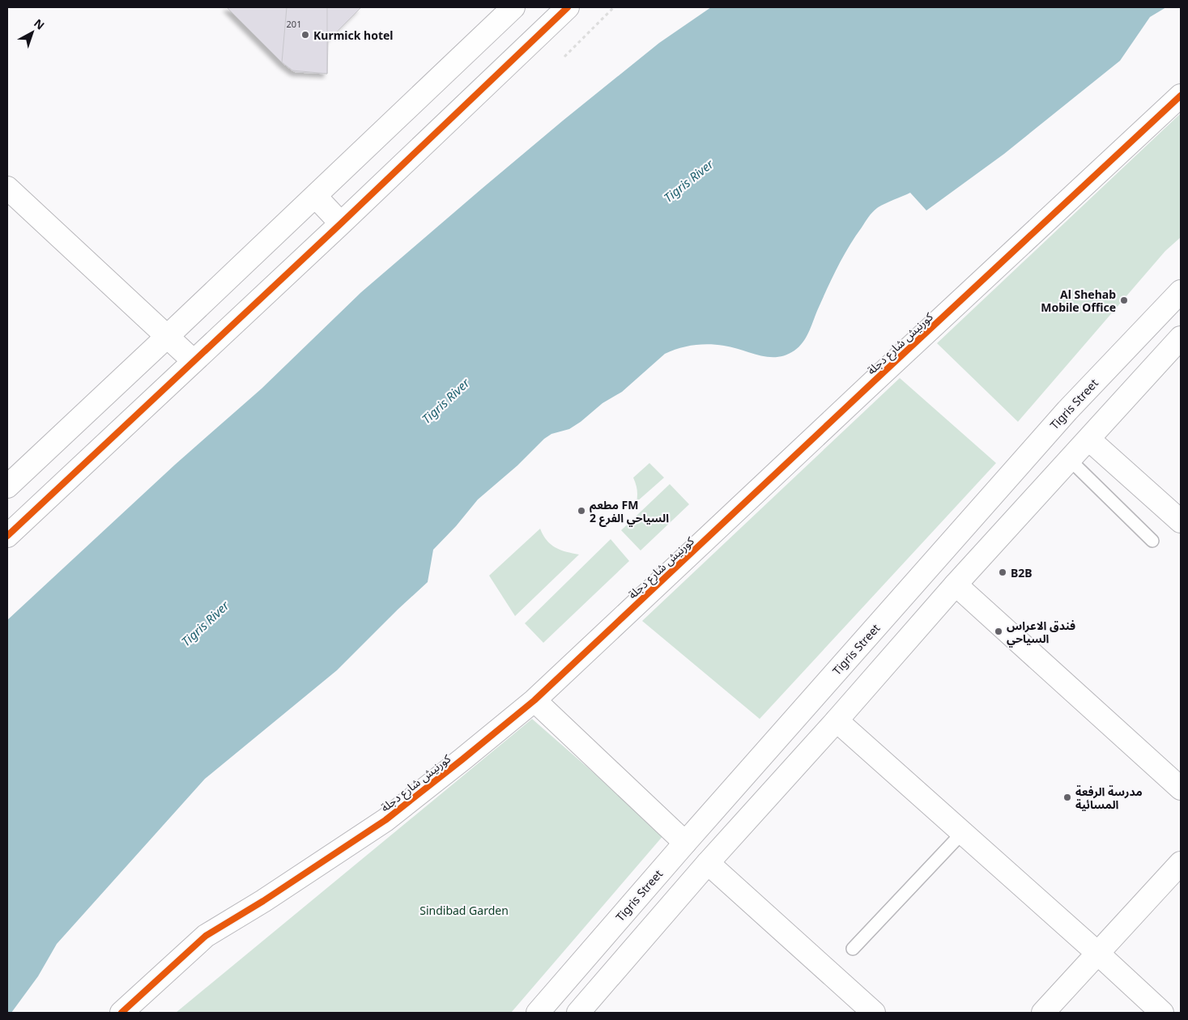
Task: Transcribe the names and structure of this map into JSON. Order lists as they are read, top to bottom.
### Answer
{
  "streets": {
    "street": ["كورنيش شارع دجلة", "Tigris Street"]
  },
  "water": ["Tigris River"],
  "parks": ["Sindibad Garden"],
  "places": [
    "Kurmick hotel",
    "Al Shehab Mobile Office",
    "مطعم FM السياحي الفرع 2",
    "B2B",
    "فندق الاعراس السياحي",
    "مدرسة الرفعة المسائية"
  ],
  "house_numbers": ["201"],
  "north": "top right"
}
